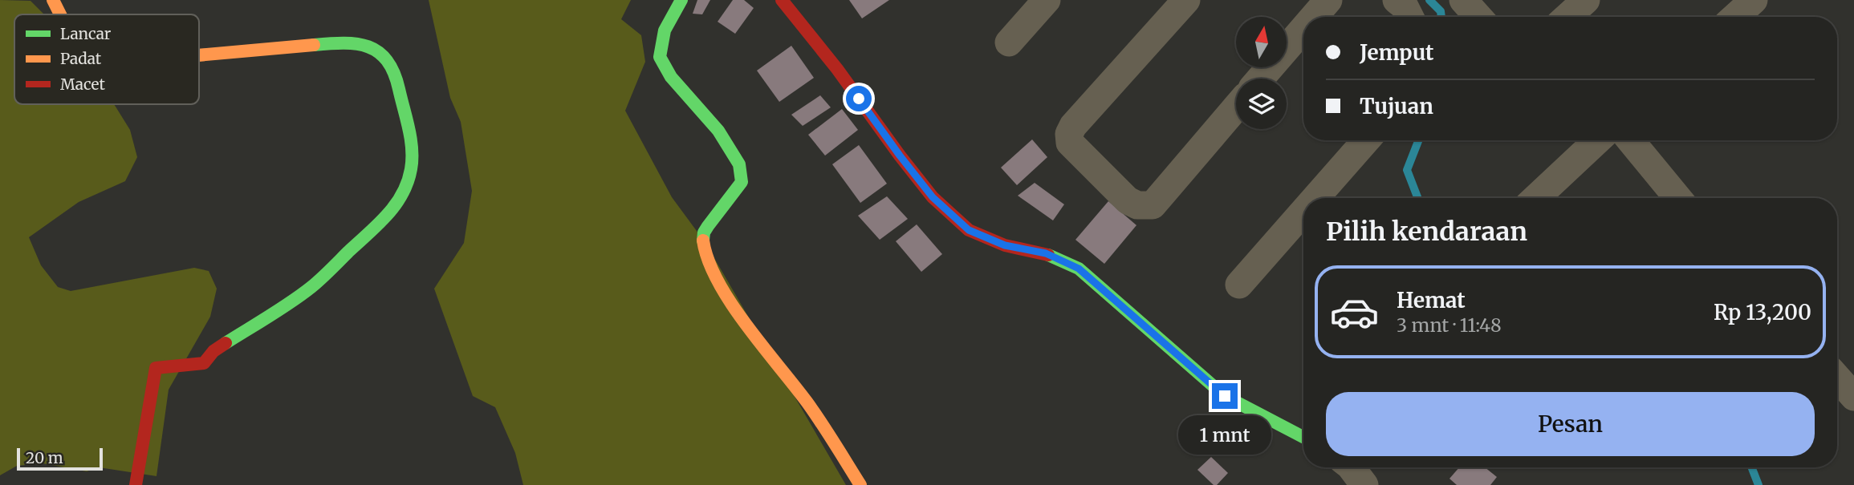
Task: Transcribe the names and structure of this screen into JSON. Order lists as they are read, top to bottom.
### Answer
{
  "legend": ["Lancar", "Padat", "Macet"],
  "scale_bar": "20 m",
  "north": "top",
  "page": {
    "banner": ["Jemput", "Tujuan"],
    "heading": "Pilih kendaraan",
    "list": [
      {
        "name": "Hemat",
        "note": "3 mnt · 11:48",
        "value": "Rp 13,200"
      }
    ],
    "buttons": "Pesan",
    "bubble": "1 mnt",
    "scale": "20 m"
  }
}
